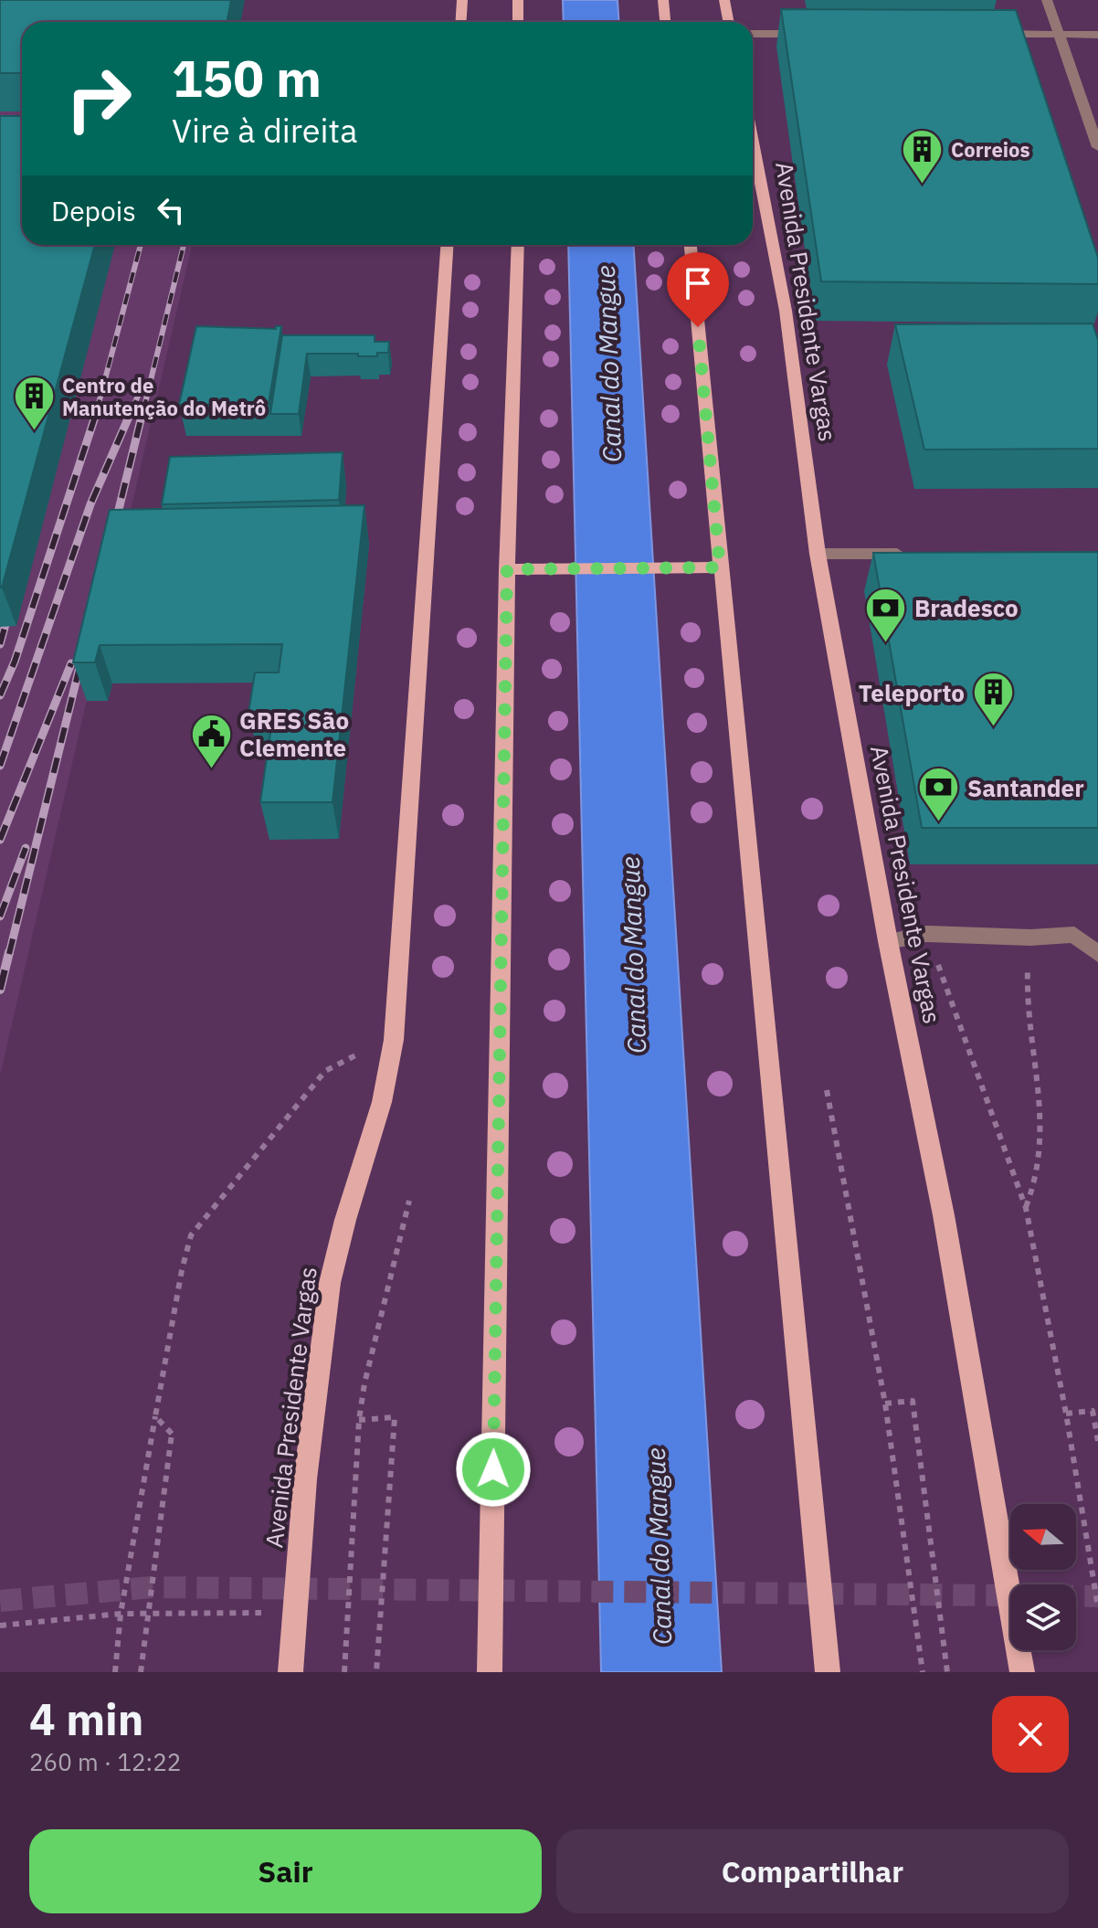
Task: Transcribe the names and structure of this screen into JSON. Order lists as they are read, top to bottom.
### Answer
{
  "streets": {
    "main road": ["Avenida Presidente Vargas"]
  },
  "water": ["Canal do Mangue"],
  "places": {
    "building": ["Correios", "Centro de Manutenção do Metrô", "Teleporto"],
    "bank": ["Bradesco", "Santander"],
    "public building": ["GRES São Clemente"]
  },
  "north": "left",
  "page": {
    "turn": ["150 m", "Vire à direita"],
    "then": "Depois",
    "heading": ["4 min", "260 m · 12:22"],
    "buttons": ["Sair", "Compartilhar"]
  }
}
